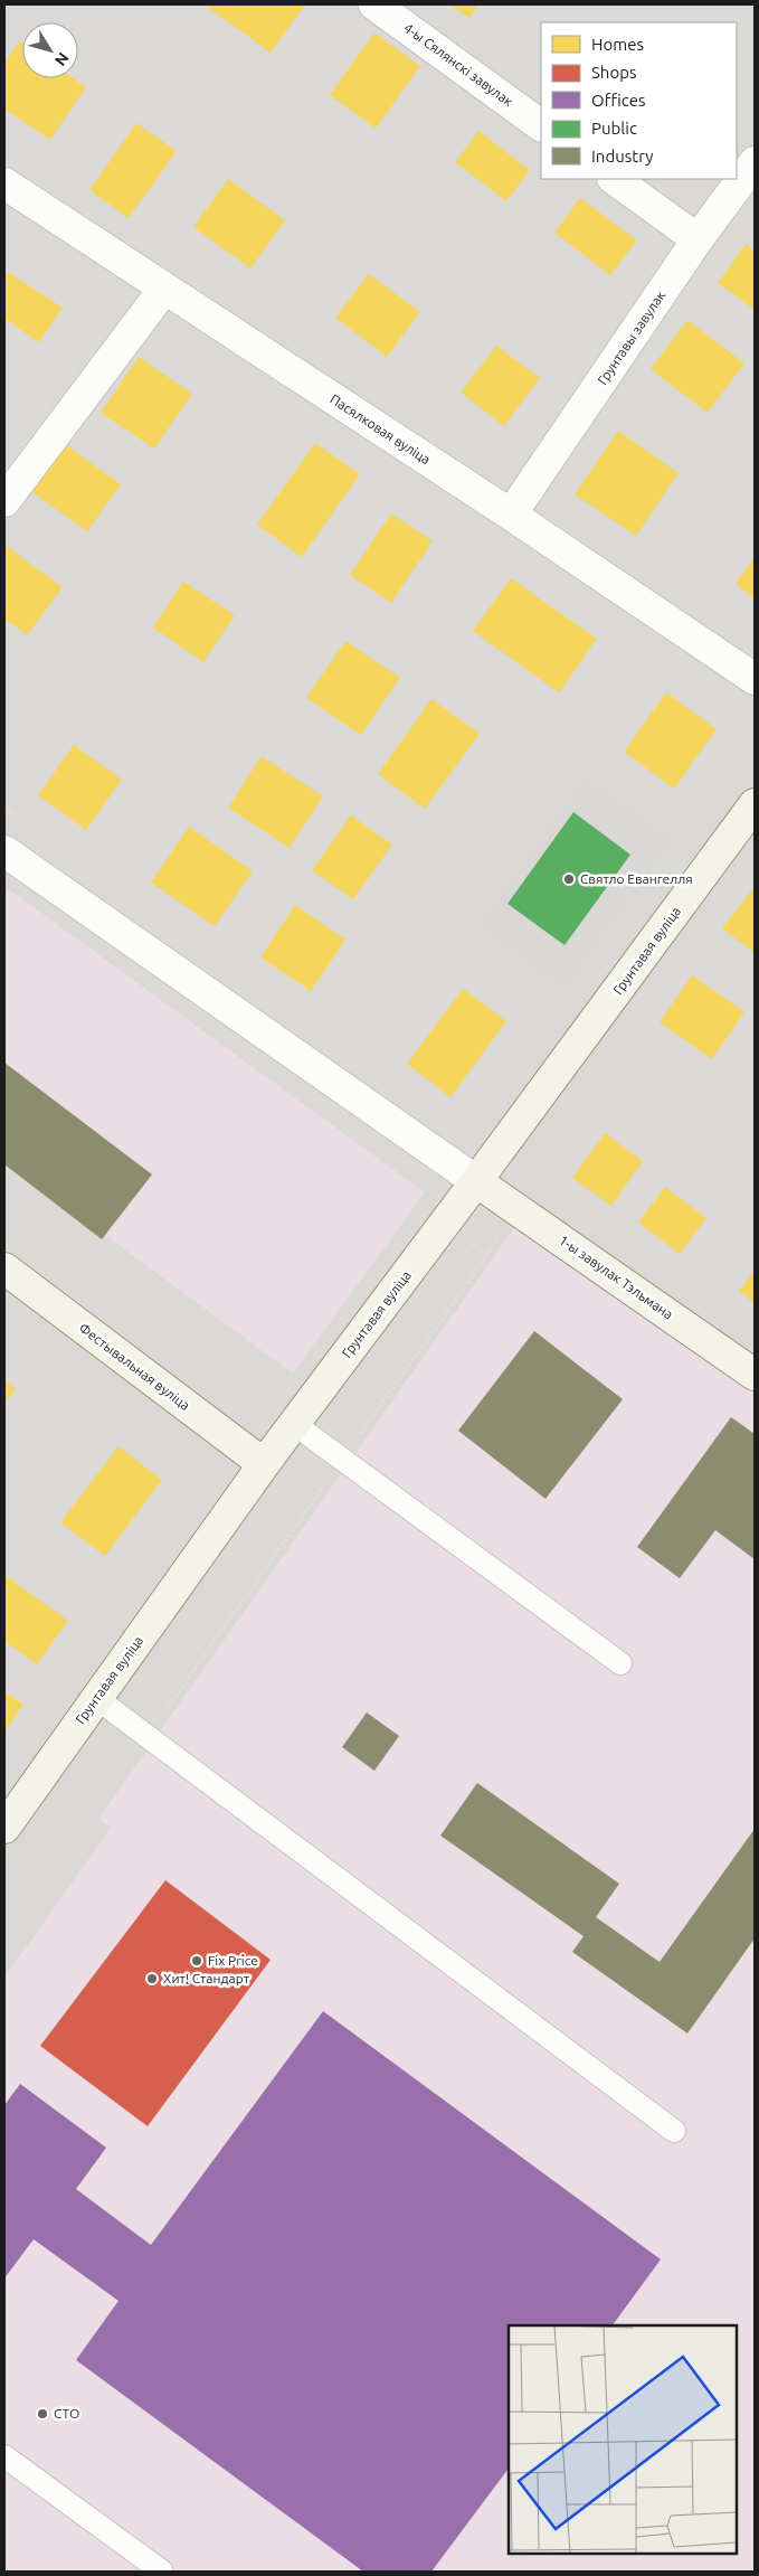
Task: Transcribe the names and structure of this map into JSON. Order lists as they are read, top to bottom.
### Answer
{
  "streets": {
    "main road": ["Грунтавая вуліца", "1-ы завулак Тэльмана", "Фестывальная вуліца"],
    "street": ["4-ы Сялянскі завулак", "Грунтавы завулак", "Пасялковая вуліца"]
  },
  "crossings": [
    ["Грунтавы завулак", "Пасялковая вуліца"],
    ["Грунтавая вуліца", "1-ы завулак Тэльмана"],
    ["Грунтавая вуліца", "Фестывальная вуліца"]
  ],
  "places": [
    "Святло Евангелля",
    "Fix Price",
    "Хит! Стандарт",
    "СТО"
  ],
  "legend": [
    "Homes",
    "Shops",
    "Offices",
    "Public",
    "Industry"
  ],
  "north": "bottom right"
}
